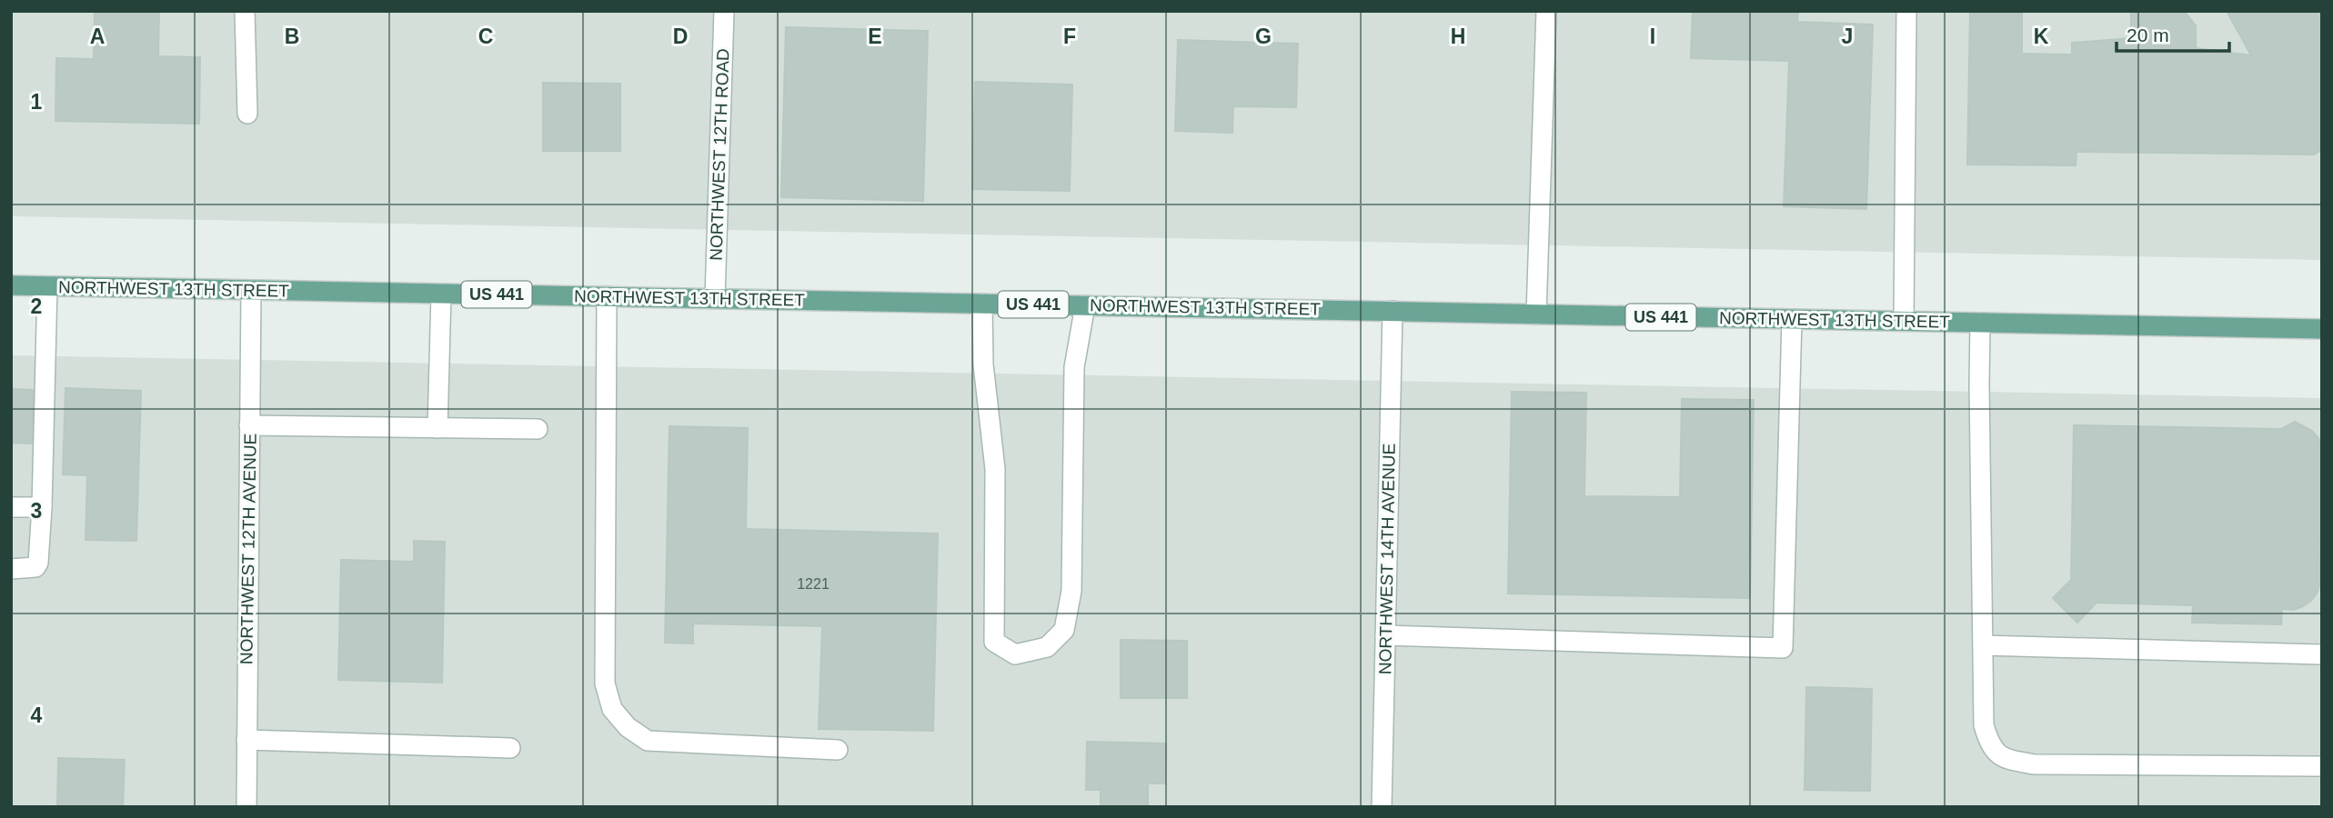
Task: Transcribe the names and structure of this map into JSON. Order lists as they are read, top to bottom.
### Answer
{
  "streets": {
    "main road": ["NORTHWEST 13TH STREET", "US 441"],
    "street": ["NORTHWEST 12TH ROAD", "NORTHWEST 12TH AVENUE", "NORTHWEST 14TH AVENUE"]
  },
  "crossings": [
    ["NORTHWEST 12TH ROAD", "NORTHWEST 13TH STREET"],
    ["NORTHWEST 13TH STREET", "NORTHWEST 12TH AVENUE"],
    ["NORTHWEST 13TH STREET", "NORTHWEST 14TH AVENUE"]
  ],
  "house_numbers": ["1221"],
  "scale_bar": "20 m",
  "grid": {
    "columns": [
      "A",
      "B",
      "C",
      "D",
      "E",
      "F",
      "G",
      "H",
      "I",
      "J",
      "K"
    ],
    "rows": [
      "1",
      "2",
      "3",
      "4"
    ]
  }
}
